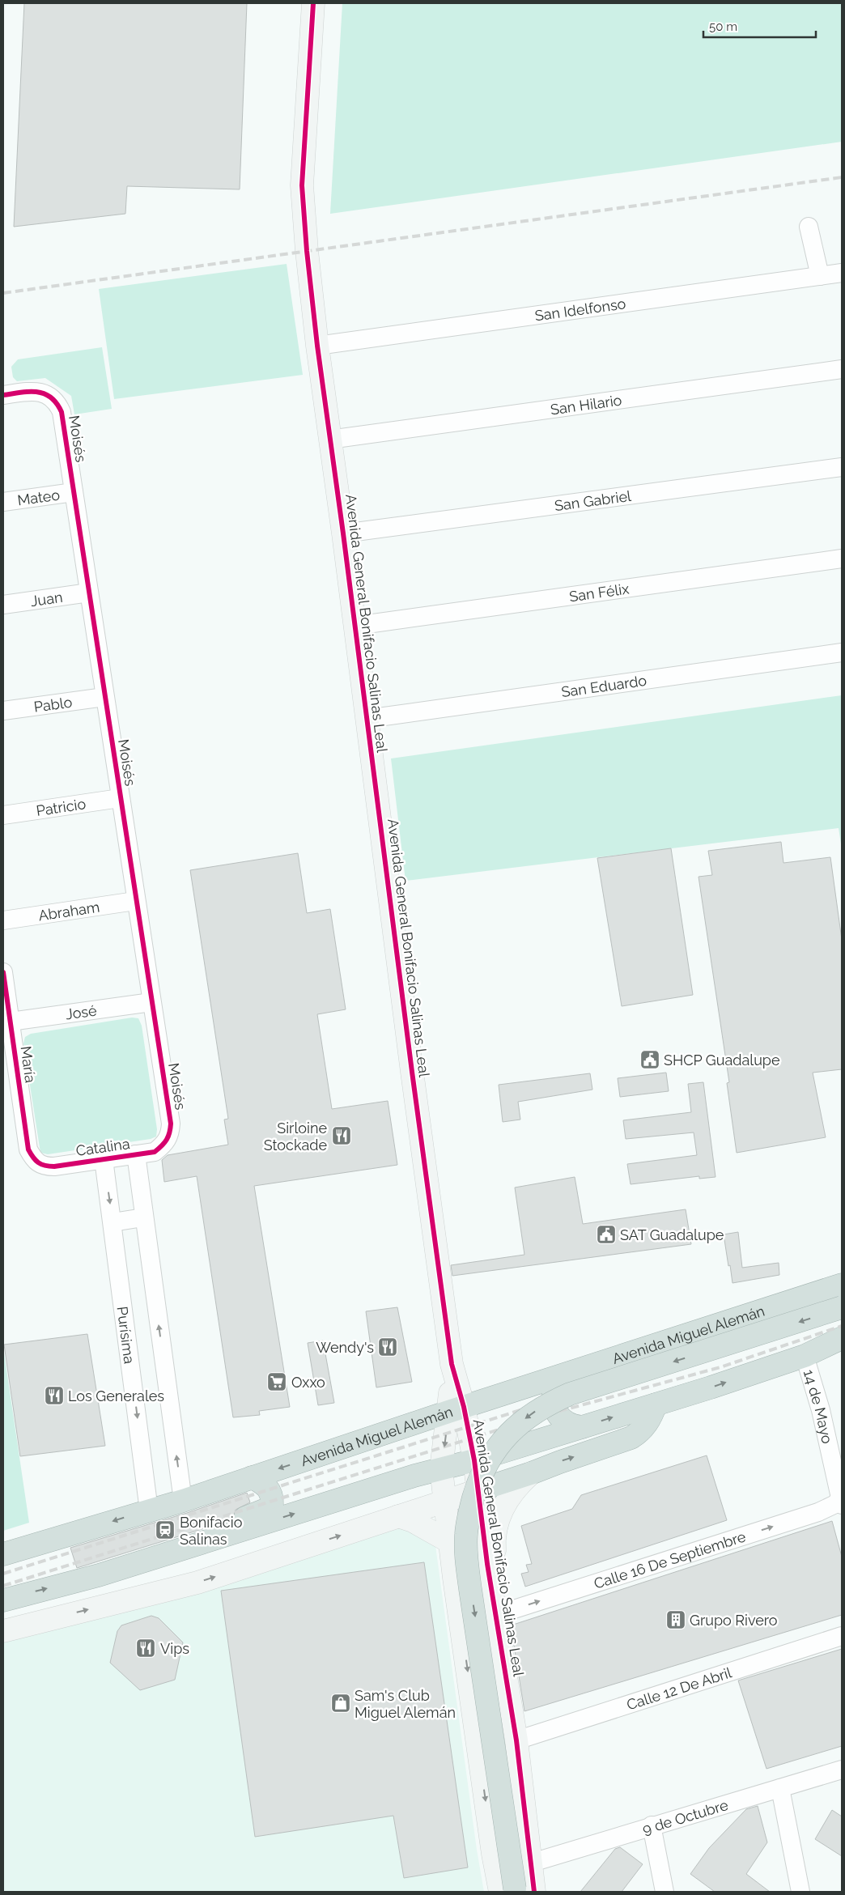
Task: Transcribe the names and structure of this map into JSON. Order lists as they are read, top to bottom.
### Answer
{
  "streets": {
    "highway": ["Avenida Miguel Alemán"],
    "street": [
      "San Idelfonso",
      "San Hilario",
      "Moisés",
      "Mateo",
      "San Gabriel",
      "San Félix",
      "Juan",
      "Avenida General Bonifacio Salinas Leal",
      "San Eduardo",
      "Pablo",
      "Patricio",
      "Abraham",
      "José",
      "María",
      "Catalina",
      "Purísima",
      "14 de Mayo",
      "Calle 16 De Septiembre",
      "Calle 12 De Abril",
      "9 de Octubre"
    ]
  },
  "crossings": [
    ["San Idelfonso", "Avenida General Bonifacio Salinas Leal"],
    ["San Hilario", "Avenida General Bonifacio Salinas Leal"],
    ["Moisés", "Mateo"],
    ["Moisés", "Juan"],
    ["Moisés", "Pablo"],
    ["Moisés", "Patricio"],
    ["Moisés", "Abraham"],
    ["Moisés", "José"],
    ["Moisés", "Catalina"],
    ["San Gabriel", "Avenida General Bonifacio Salinas Leal"],
    ["San Félix", "Avenida General Bonifacio Salinas Leal"],
    ["Avenida General Bonifacio Salinas Leal", "San Eduardo"],
    ["Avenida General Bonifacio Salinas Leal", "Avenida Miguel Alemán"],
    ["Avenida General Bonifacio Salinas Leal", "Calle 16 De Septiembre"],
    ["Avenida General Bonifacio Salinas Leal", "Calle 12 De Abril"],
    ["Avenida General Bonifacio Salinas Leal", "9 de Octubre"],
    ["José", "María"],
    ["María", "Catalina"],
    ["Catalina", "Purísima"],
    ["Purísima", "Avenida Miguel Alemán"],
    ["14 de Mayo", "Calle 16 De Septiembre"]
  ],
  "one_way": ["Calle 16 De Septiembre"],
  "places": {
    "public building": ["SHCP Guadalupe", "SAT Guadalupe"],
    "restaurant": [
      "Sirloine Stockade",
      "Wendy's",
      "Los Generales",
      "Vips"
    ],
    "supermarket": ["Oxxo"],
    "station": ["Bonifacio Salinas"],
    "building": ["Grupo Rivero"],
    "shop": ["Sam's Club Miguel Alemán"]
  },
  "scale_bar": "50 m"
}
